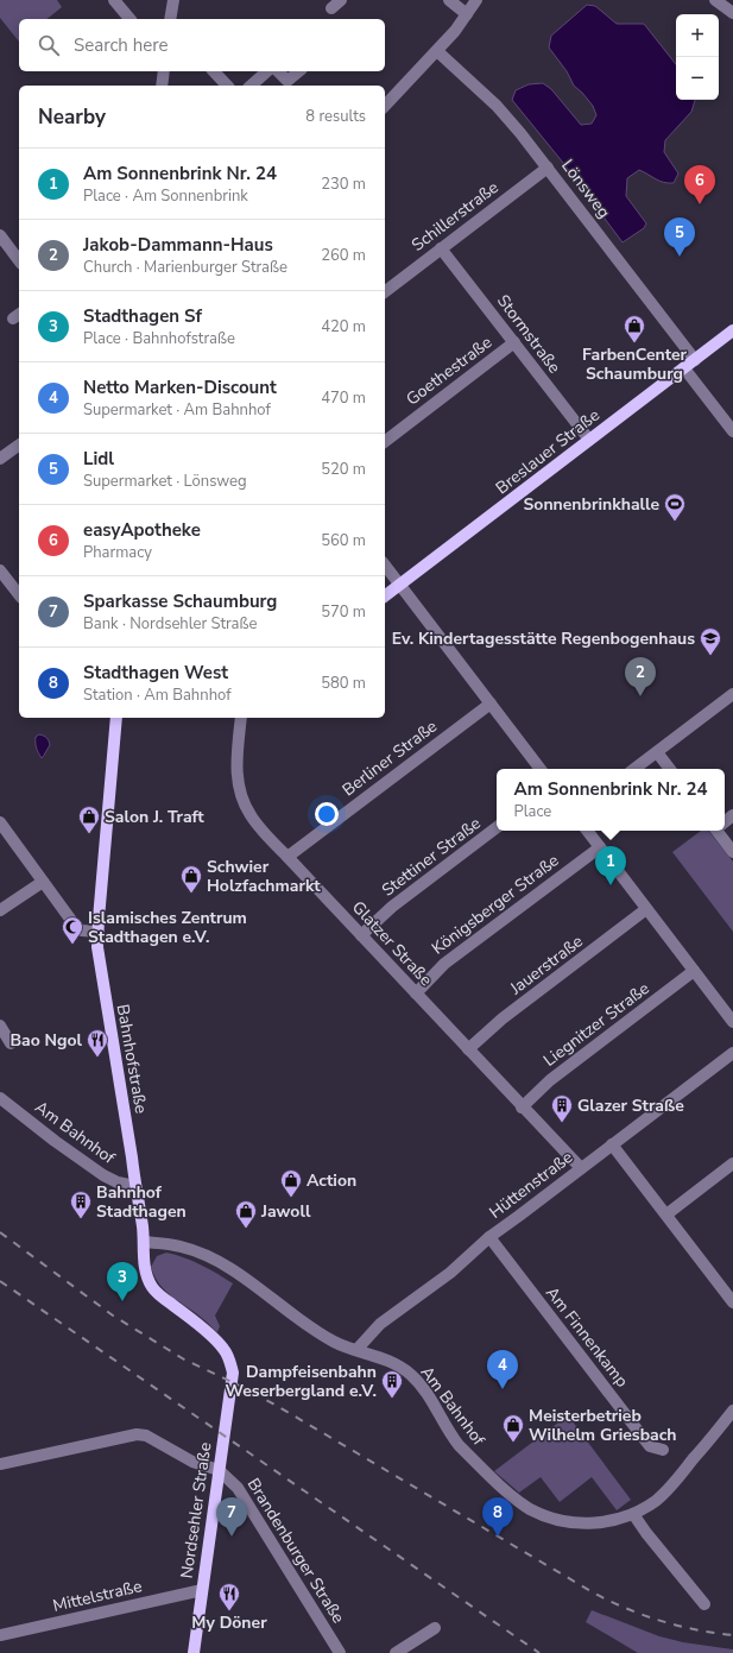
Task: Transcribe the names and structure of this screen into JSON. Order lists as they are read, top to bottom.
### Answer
{
  "streets": {
    "main road": ["Breslauer Straße", "Bahnhofstraße", "Nordsehler Straße"],
    "street": [
      "Lönsweg",
      "Schillerstraße",
      "Stormstraße",
      "Goethestraße",
      "Berliner Straße",
      "Stettiner Straße",
      "Königsberger Straße",
      "Glatzer Straße",
      "Jauerstraße",
      "Liegnitzer Straße",
      "Am Bahnhof",
      "Hüttenstraße",
      "Am Finnenkamp",
      "Brandenburger Straße",
      "Mittelstraße"
    ]
  },
  "crossings": [
    ["Lönsweg", "Schillerstraße"],
    ["Lönsweg", "Breslauer Straße"],
    ["Schillerstraße", "Stormstraße"],
    ["Stormstraße", "Goethestraße"],
    ["Stormstraße", "Breslauer Straße"],
    ["Berliner Straße", "Glatzer Straße"],
    ["Stettiner Straße", "Glatzer Straße"],
    ["Königsberger Straße", "Glatzer Straße"],
    ["Glatzer Straße", "Jauerstraße"],
    ["Glatzer Straße", "Liegnitzer Straße"],
    ["Glatzer Straße", "Hüttenstraße"],
    ["Bahnhofstraße", "Am Bahnhof"],
    ["Bahnhofstraße", "Nordsehler Straße"],
    ["Am Bahnhof", "Hüttenstraße"],
    ["Hüttenstraße", "Am Finnenkamp"],
    ["Nordsehler Straße", "Brandenburger Straße"],
    ["Nordsehler Straße", "Mittelstraße"]
  ],
  "places": {
    "shop": [
      "FarbenCenter Schaumburg",
      "Salon J. Traft",
      "Schwier Holzfachmarkt",
      "Action",
      "Jawoll",
      "Meisterbetrieb Wilhelm Griesbach"
    ],
    "sports": ["Sonnenbrinkhalle"],
    "school or university": ["Ev. Kindertagesstätte Regenbogenhaus"],
    "mosque": ["Islamisches Zentrum Stadthagen e.V."],
    "restaurant": ["Bao Ngol", "My Döner"],
    "building": ["Glazer Straße", "Bahnhof Stadthagen", "Dampfeisenbahn Weserbergland e.V."]
  },
  "page": {
    "map_buttons": ["+", "−"],
    "search": "Search here",
    "heading": ["Nearby", "8 results"],
    "list": [
      {
        "mark": "1",
        "name": "Am Sonnenbrink Nr. 24",
        "note": "Place · Am Sonnenbrink",
        "value": "230 m"
      },
      {
        "mark": "2",
        "name": "Jakob-Dammann-Haus",
        "note": "Church · Marienburger Straße",
        "value": "260 m"
      },
      {
        "mark": "3",
        "name": "Stadthagen Sf",
        "note": "Place · Bahnhofstraße",
        "value": "420 m"
      },
      {
        "mark": "4",
        "name": "Netto Marken-Discount",
        "note": "Supermarket · Am Bahnhof",
        "value": "470 m"
      },
      {
        "mark": "5",
        "name": "Lidl",
        "note": "Supermarket · Lönsweg",
        "value": "520 m"
      },
      {
        "mark": "6",
        "name": "easyApotheke",
        "note": "Pharmacy",
        "value": "560 m"
      },
      {
        "mark": "7",
        "name": "Sparkasse Schaumburg",
        "note": "Bank · Nordsehler Straße",
        "value": "570 m"
      },
      {
        "mark": "8",
        "name": "Stadthagen West",
        "note": "Station · Am Bahnhof",
        "value": "580 m"
      }
    ],
    "pins": [
      "6",
      "5",
      "2",
      "1",
      "3",
      "4",
      "7",
      "8"
    ],
    "popup": ["Am Sonnenbrink Nr. 24", "Place"]
  }
}
